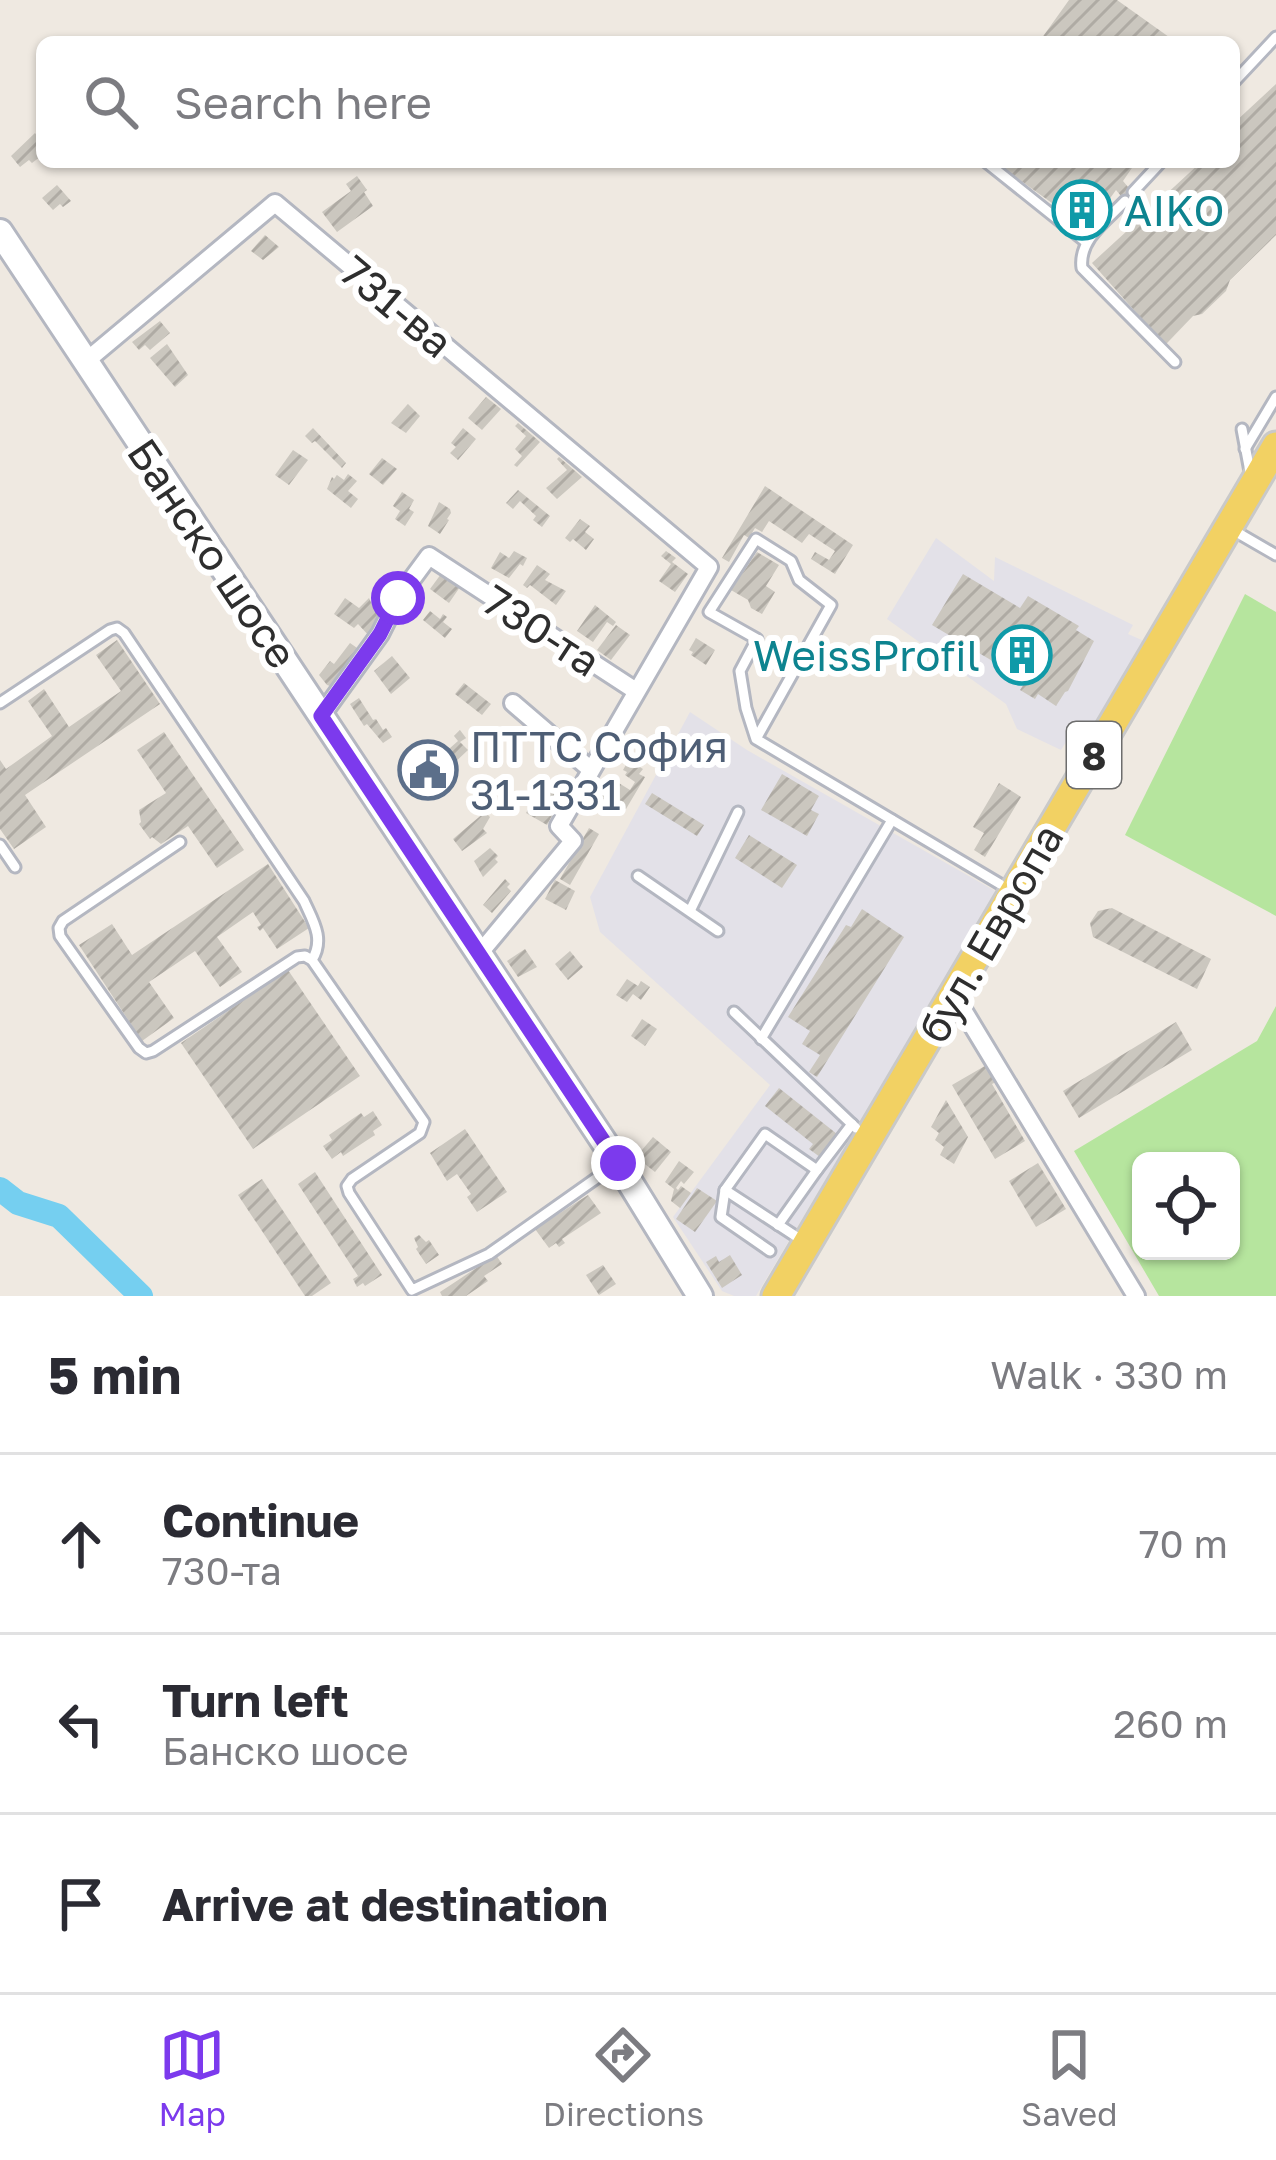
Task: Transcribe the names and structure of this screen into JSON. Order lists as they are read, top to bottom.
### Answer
{
  "streets": {
    "main road": ["8", "бул. Европа"],
    "street": ["731-ва", "Банско шосе", "730-та"]
  },
  "crossings": [
    ["731-ва", "Банско шосе"],
    ["Банско шосе", "730-та"]
  ],
  "places": {
    "building": ["AIKO", "WeissProfil"],
    "public building": ["ПТТС София 31-1331"]
  },
  "page": {
    "search": "Search here",
    "heading": ["5 min", "Walk · 330 m"],
    "list": [
      ["Continue", "730-та", "70 m"],
      ["Turn left", "Банско шосе", "260 m"],
      "Arrive at destination"
    ],
    "nav": ["Map", "Directions", "Saved"]
  }
}
